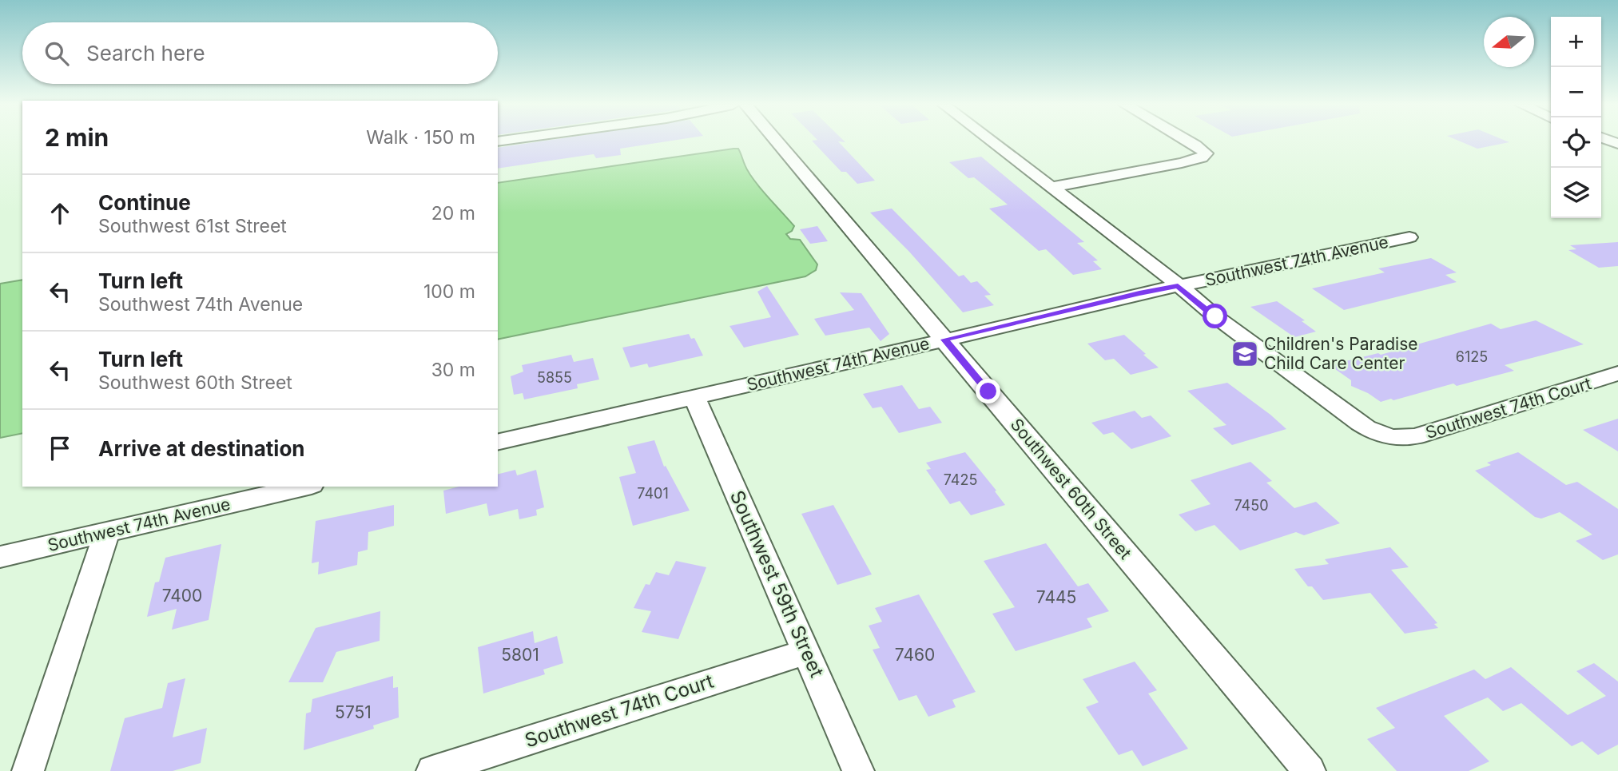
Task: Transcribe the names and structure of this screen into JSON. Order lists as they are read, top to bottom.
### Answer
{
  "streets": {
    "street": [
      "Southwest 74th Avenue",
      "Southwest 74th Court",
      "Southwest 60th Street",
      "Southwest 59th Street"
    ]
  },
  "crossings": [
    ["Southwest 74th Avenue", "Southwest 74th Court"],
    ["Southwest 74th Avenue", "Southwest 60th Street"],
    ["Southwest 74th Avenue", "Southwest 59th Street"],
    ["Southwest 74th Court", "Southwest 59th Street"]
  ],
  "places": {
    "school or university": ["Children's Paradise Child Care Center"]
  },
  "house_numbers": [
    "6125",
    "5855",
    "7425",
    "7401",
    "7450",
    "7400",
    "7445",
    "5801",
    "7460",
    "5751"
  ],
  "north": "left",
  "page": {
    "map_buttons": ["+", "−"],
    "search": "Search here",
    "heading": ["2 min", "Walk · 150 m"],
    "list": [
      ["Continue", "Southwest 61st Street", "20 m"],
      ["Turn left", "Southwest 74th Avenue", "100 m"],
      ["Turn left", "Southwest 60th Street", "30 m"],
      "Arrive at destination"
    ]
  }
}
